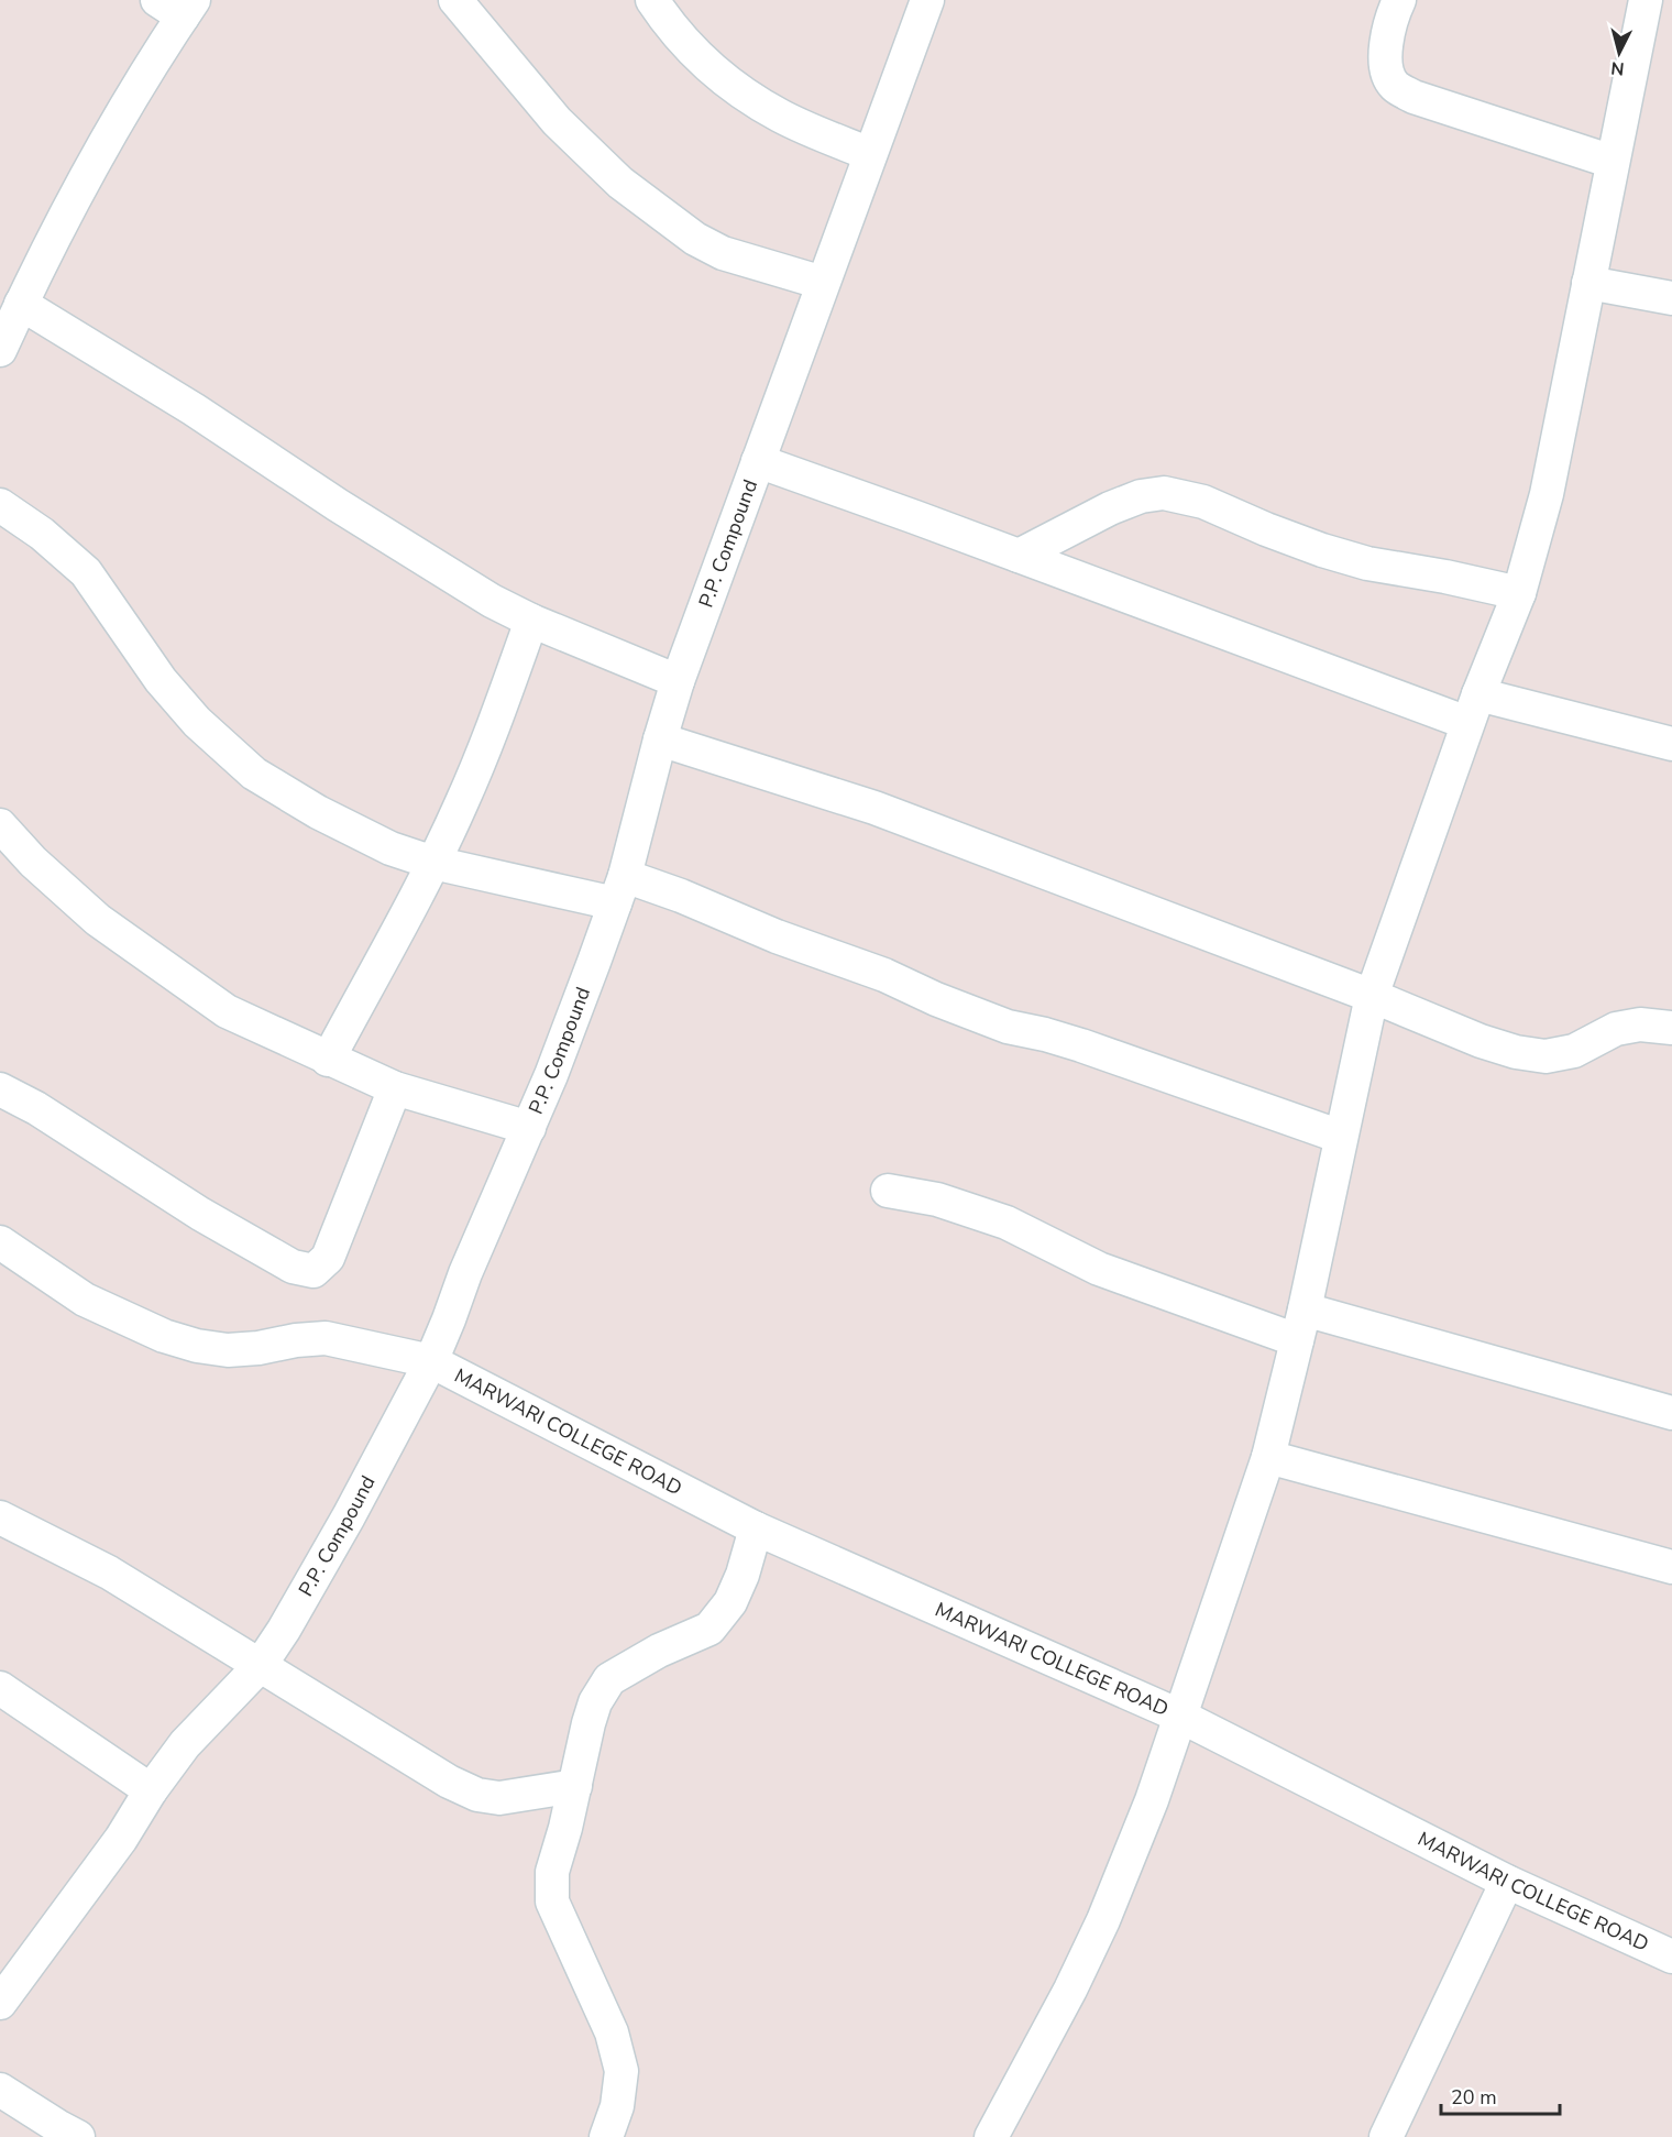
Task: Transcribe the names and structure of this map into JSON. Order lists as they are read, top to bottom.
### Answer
{
  "streets": {
    "street": ["P.P. Compound", "MARWARI COLLEGE ROAD"]
  },
  "crossings": [
    ["P.P. Compound", "MARWARI COLLEGE ROAD"]
  ],
  "scale_bar": "20 m",
  "north": "bottom"
}
